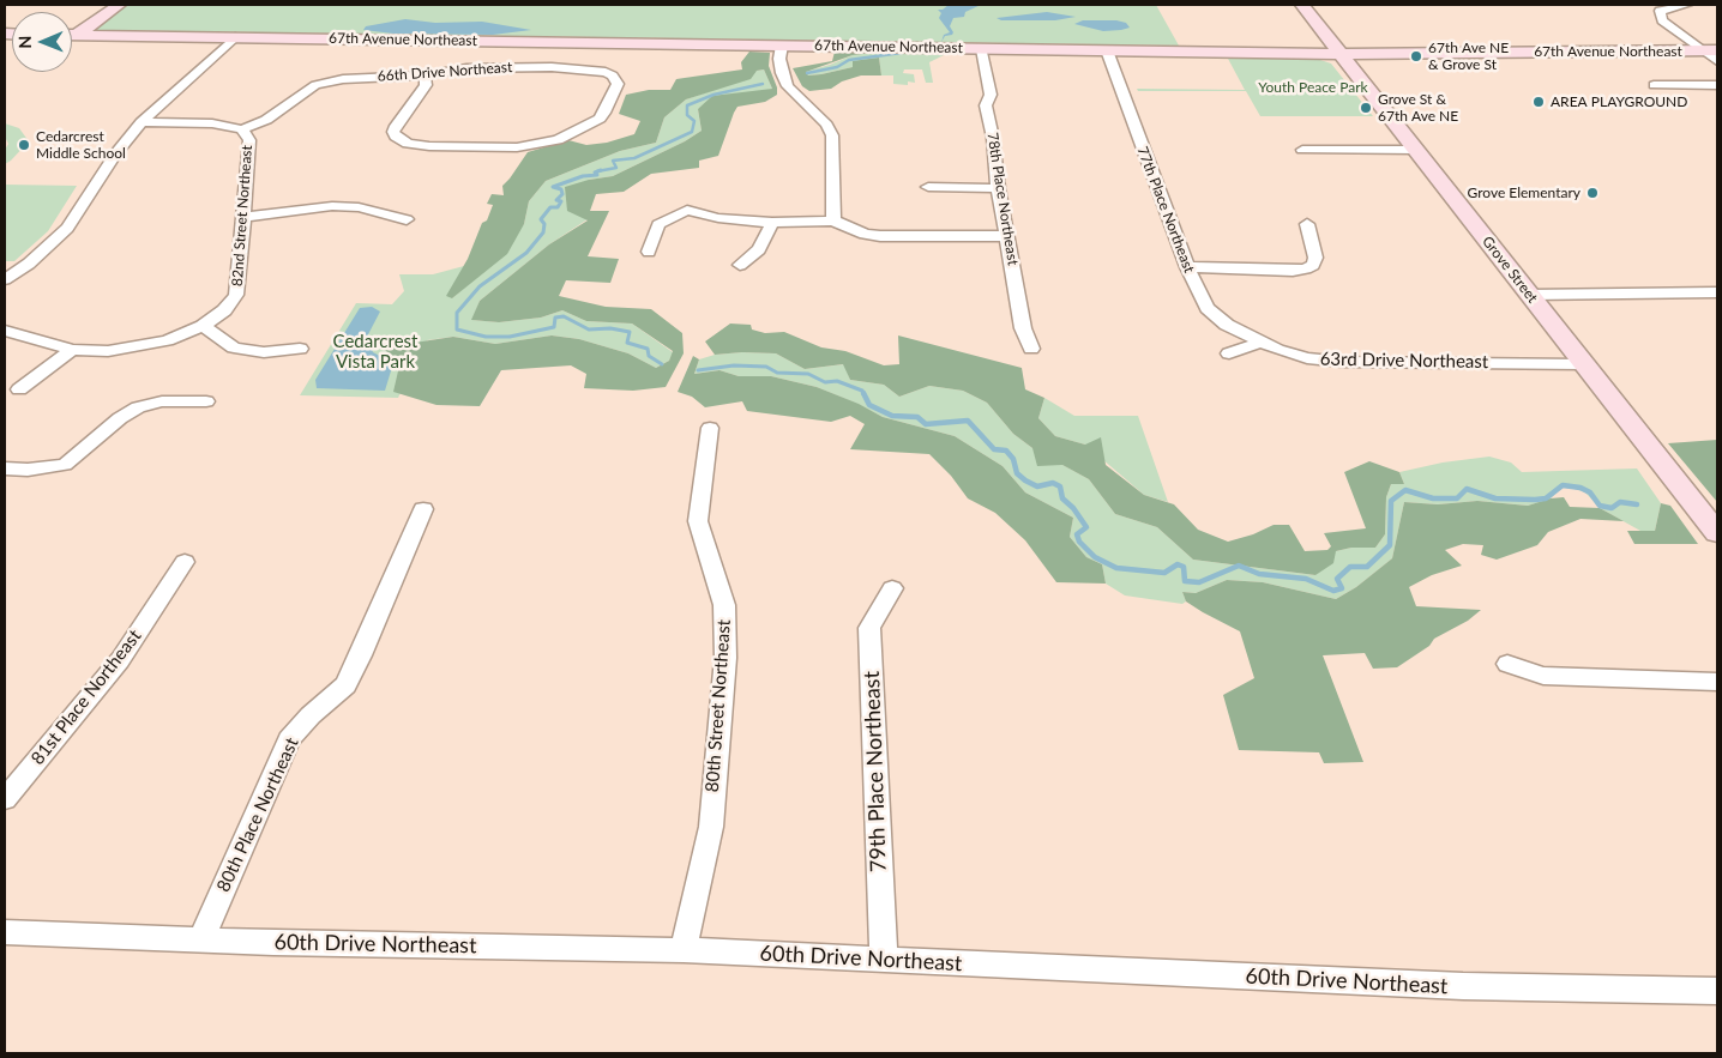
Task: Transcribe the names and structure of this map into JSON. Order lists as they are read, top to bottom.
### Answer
{
  "streets": {
    "main road": ["67th Avenue Northeast", "Grove Street"],
    "street": [
      "66th Drive Northeast",
      "78th Place Northeast",
      "77th Place Northeast",
      "82nd Street Northeast",
      "63rd Drive Northeast",
      "81st Place Northeast",
      "80th Street Northeast",
      "79th Place Northeast",
      "80th Place Northeast",
      "60th Drive Northeast"
    ]
  },
  "crossings": [
    ["67th Avenue Northeast", "66th Drive Northeast"],
    ["67th Avenue Northeast", "78th Place Northeast"],
    ["67th Avenue Northeast", "77th Place Northeast"],
    ["67th Avenue Northeast", "Grove Street"],
    ["66th Drive Northeast", "82nd Street Northeast"],
    ["77th Place Northeast", "63rd Drive Northeast"],
    ["Grove Street", "63rd Drive Northeast"],
    ["80th Street Northeast", "60th Drive Northeast"],
    ["79th Place Northeast", "60th Drive Northeast"],
    ["80th Place Northeast", "60th Drive Northeast"]
  ],
  "parks": ["Youth Peace Park", "Cedarcrest Vista Park"],
  "places": [
    "67th Ave NE & Grove St",
    "AREA PLAYGROUND",
    "Grove St & 67th Ave NE",
    "Cedarcrest Middle School",
    "Grove Elementary"
  ],
  "north": "left"
}
